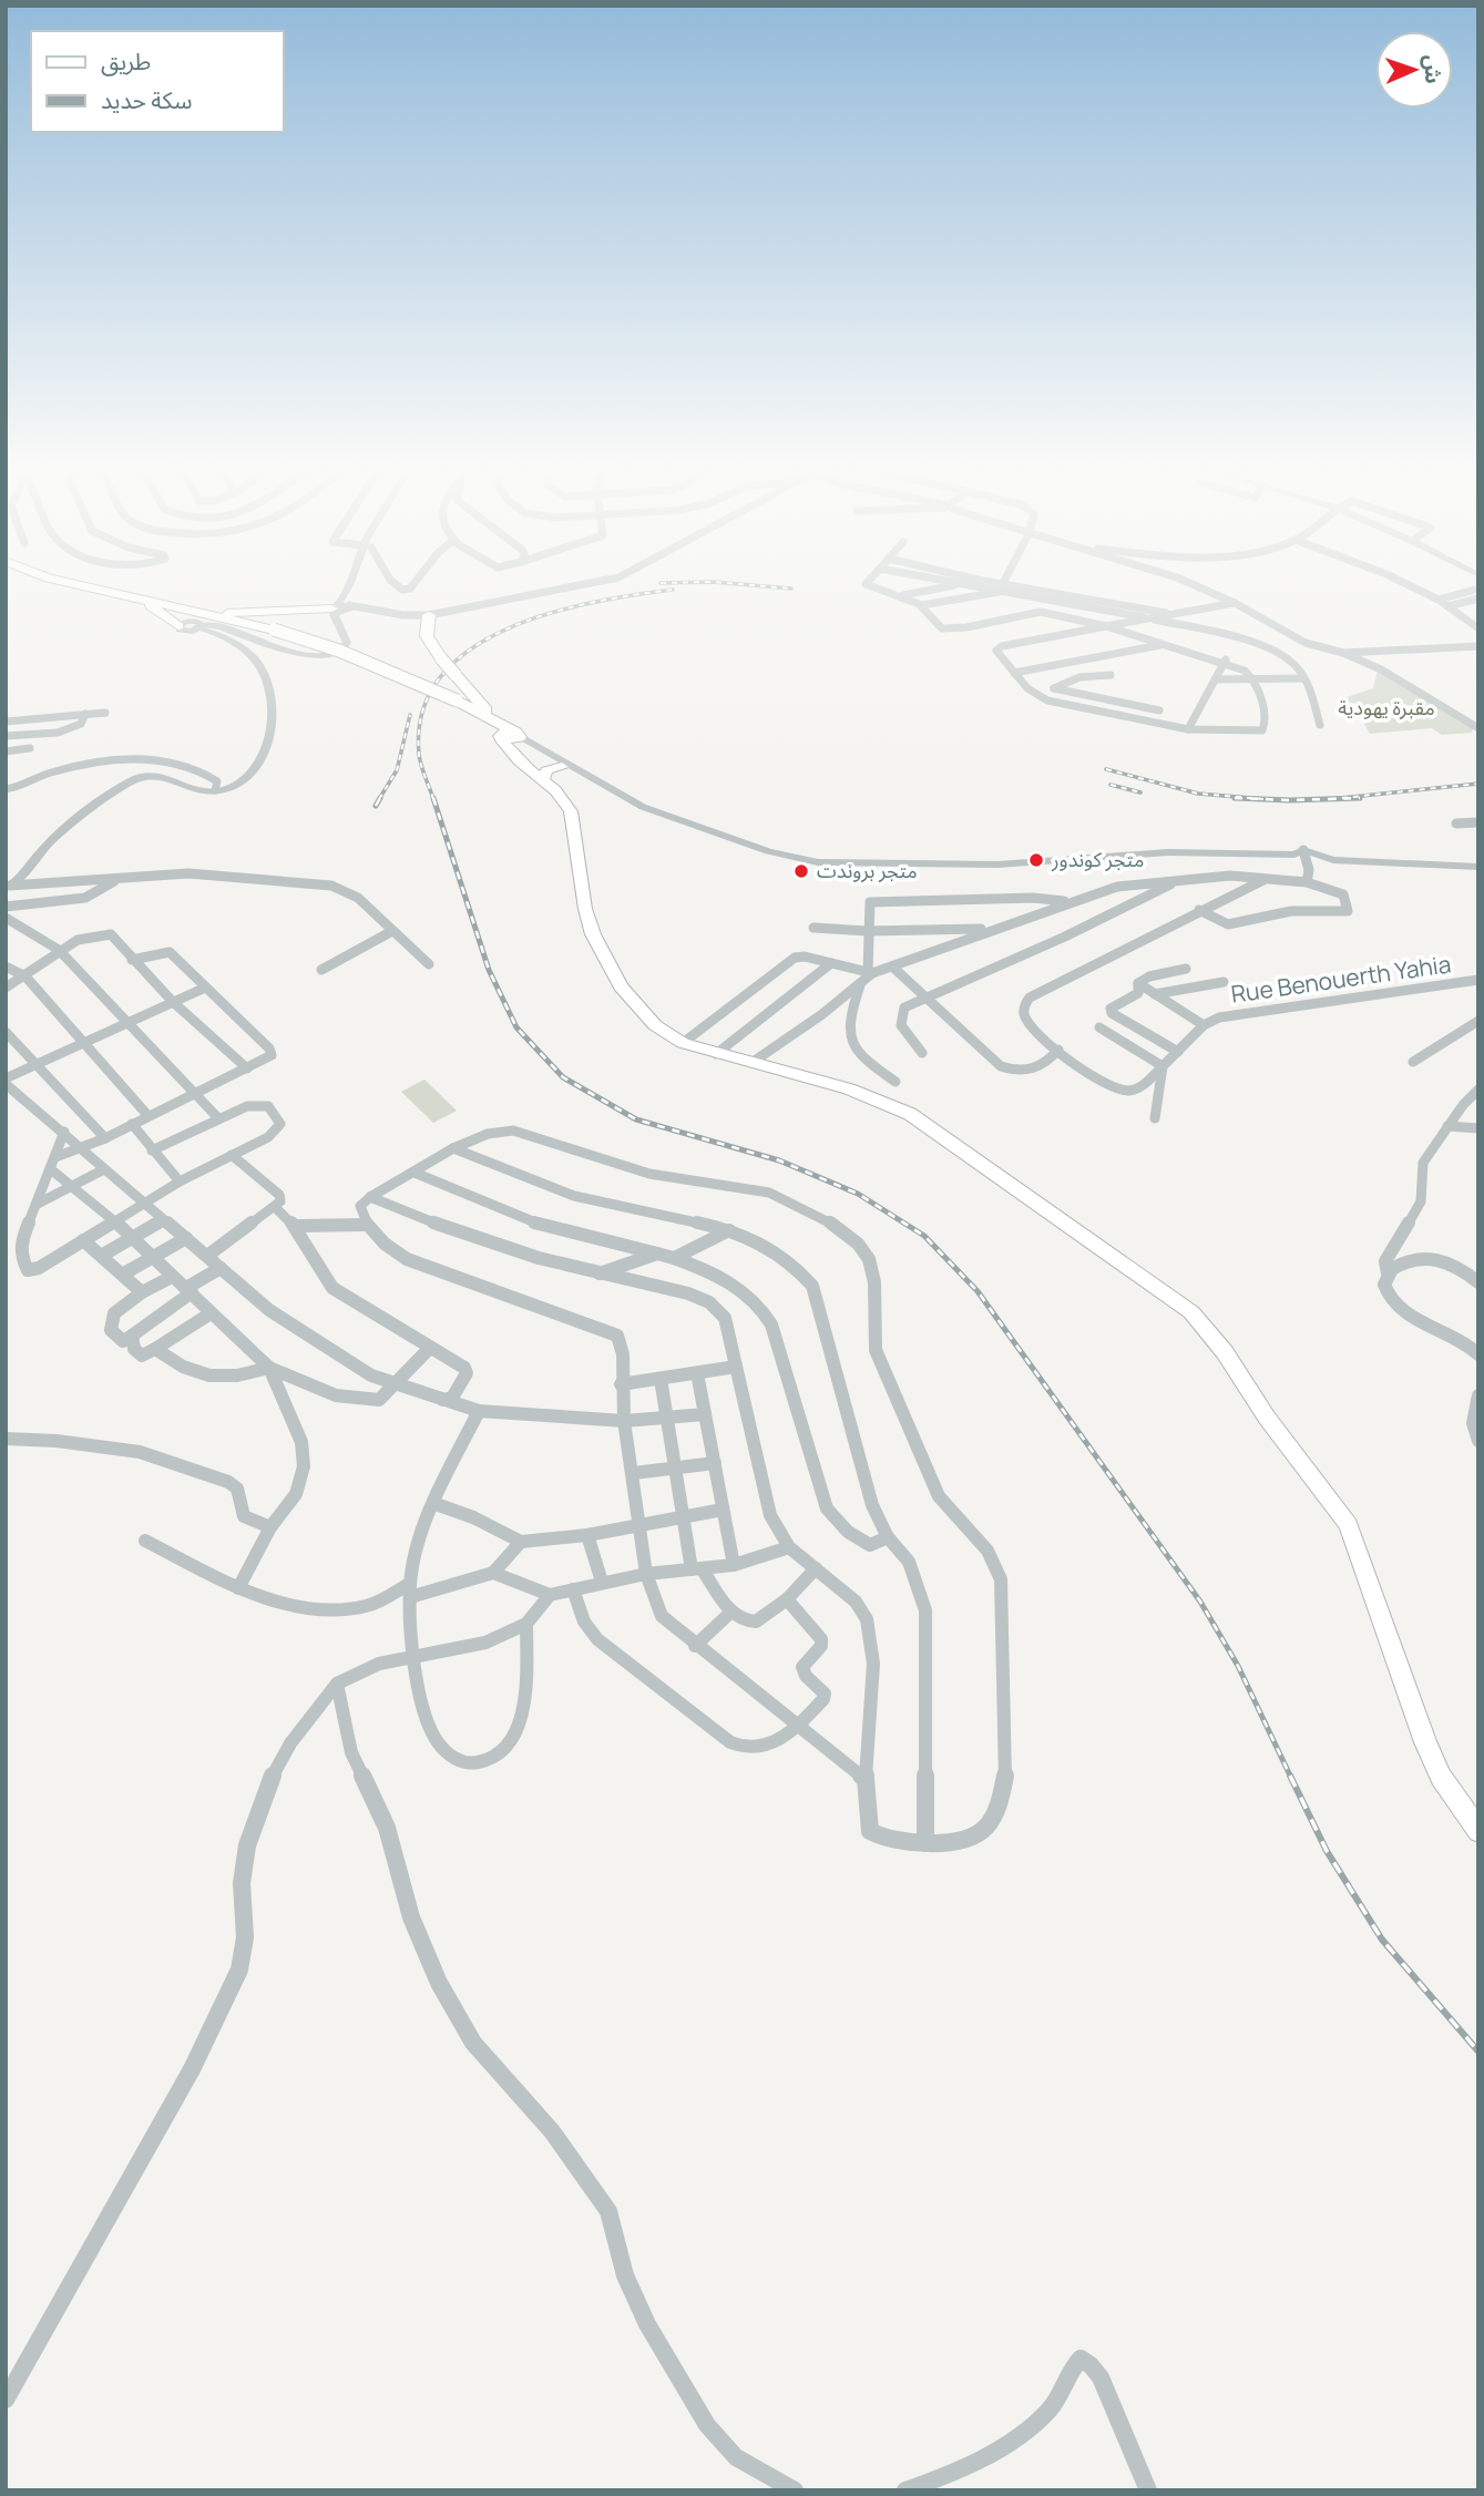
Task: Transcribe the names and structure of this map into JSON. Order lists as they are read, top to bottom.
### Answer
{
  "streets": {
    "street": ["Rue Benouerth Yahia"]
  },
  "parks": ["مقبرة يهودية"],
  "places": ["متجر كوندور", "متجر بروندت"],
  "legend": ["طريق", "سكة حديد"],
  "north": "right"
}
